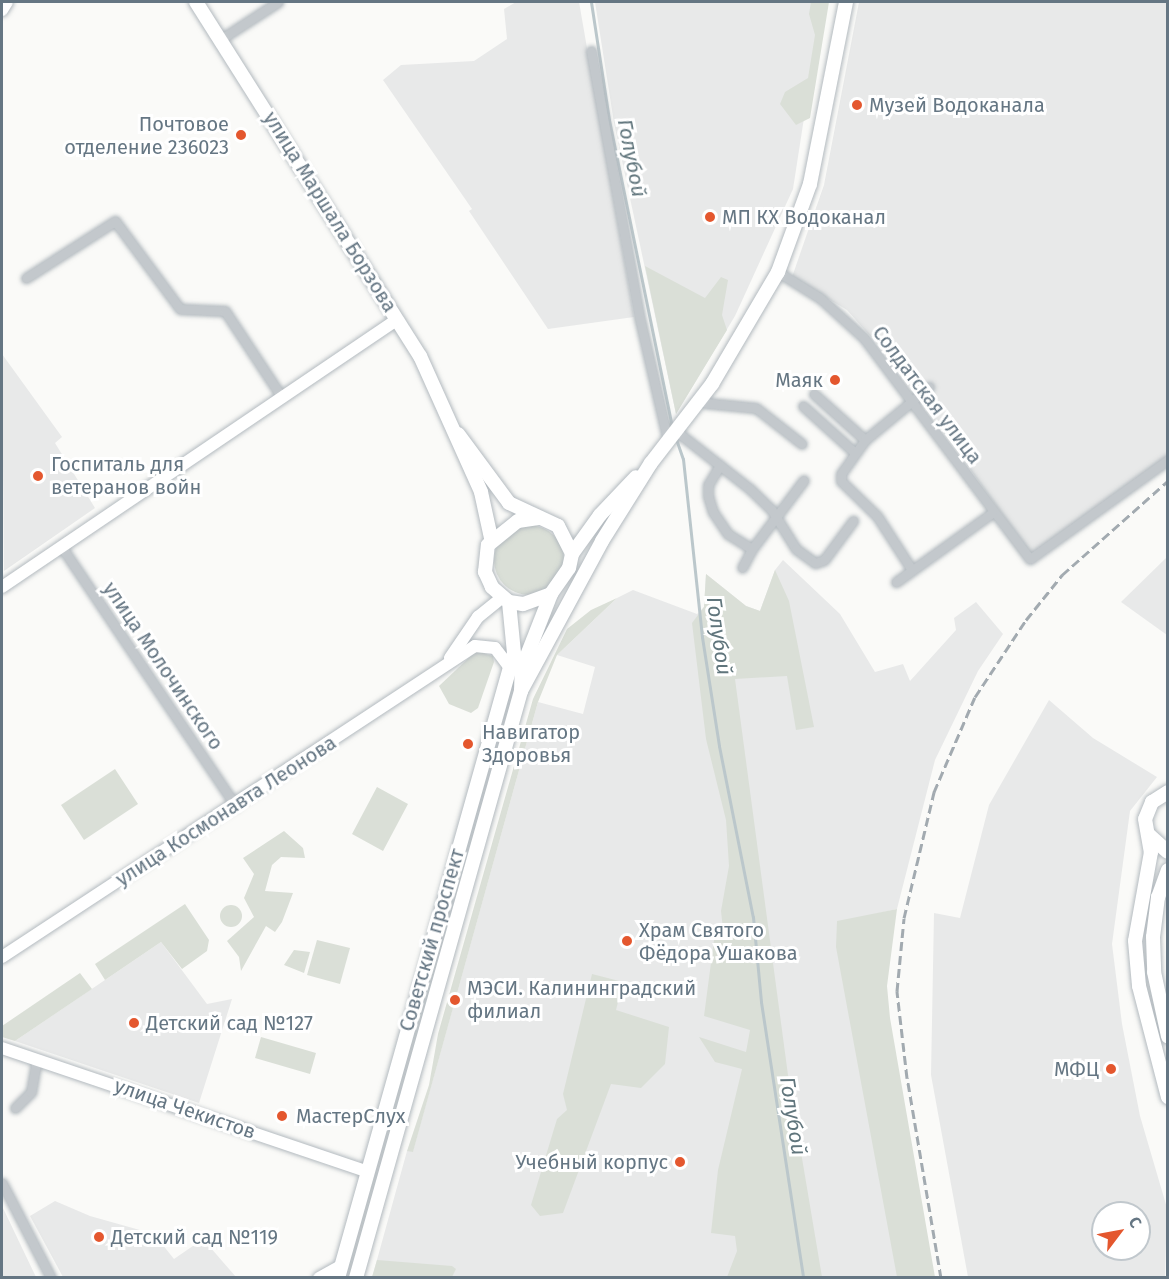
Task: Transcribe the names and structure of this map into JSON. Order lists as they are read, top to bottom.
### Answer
{
  "streets": {
    "main road": [
      "улица Маршала Борзова",
      "улица Космонавта Леонова",
      "Советский проспект",
      "улица Чекистов"
    ],
    "street": ["Солдатская улица", "улица Молочинского"]
  },
  "crossings": [
    ["улица Маршала Борзова", "улица Космонавта Леонова"],
    ["улица Маршала Борзова", "Советский проспект"],
    ["Солдатская улица", "Советский проспект"],
    ["улица Молочинского", "улица Космонавта Леонова"],
    ["улица Космонавта Леонова", "Советский проспект"],
    ["Советский проспект", "улица Чекистов"]
  ],
  "water": ["Голубой"],
  "places": [
    "Музей Водоканала",
    "Почтовое отделение 236023",
    "МП КХ Водоканал",
    "Маяк",
    "Госпиталь для ветеранов войн",
    "Навигатор Здоровья",
    "Храм Святого Фёдора Ушакова",
    "МЭСИ. Калининградский филиал",
    "Детский сад №127",
    "МФЦ",
    "МастерСлух",
    "Учебный корпус",
    "Детский сад №119"
  ],
  "north": "top right"
}
